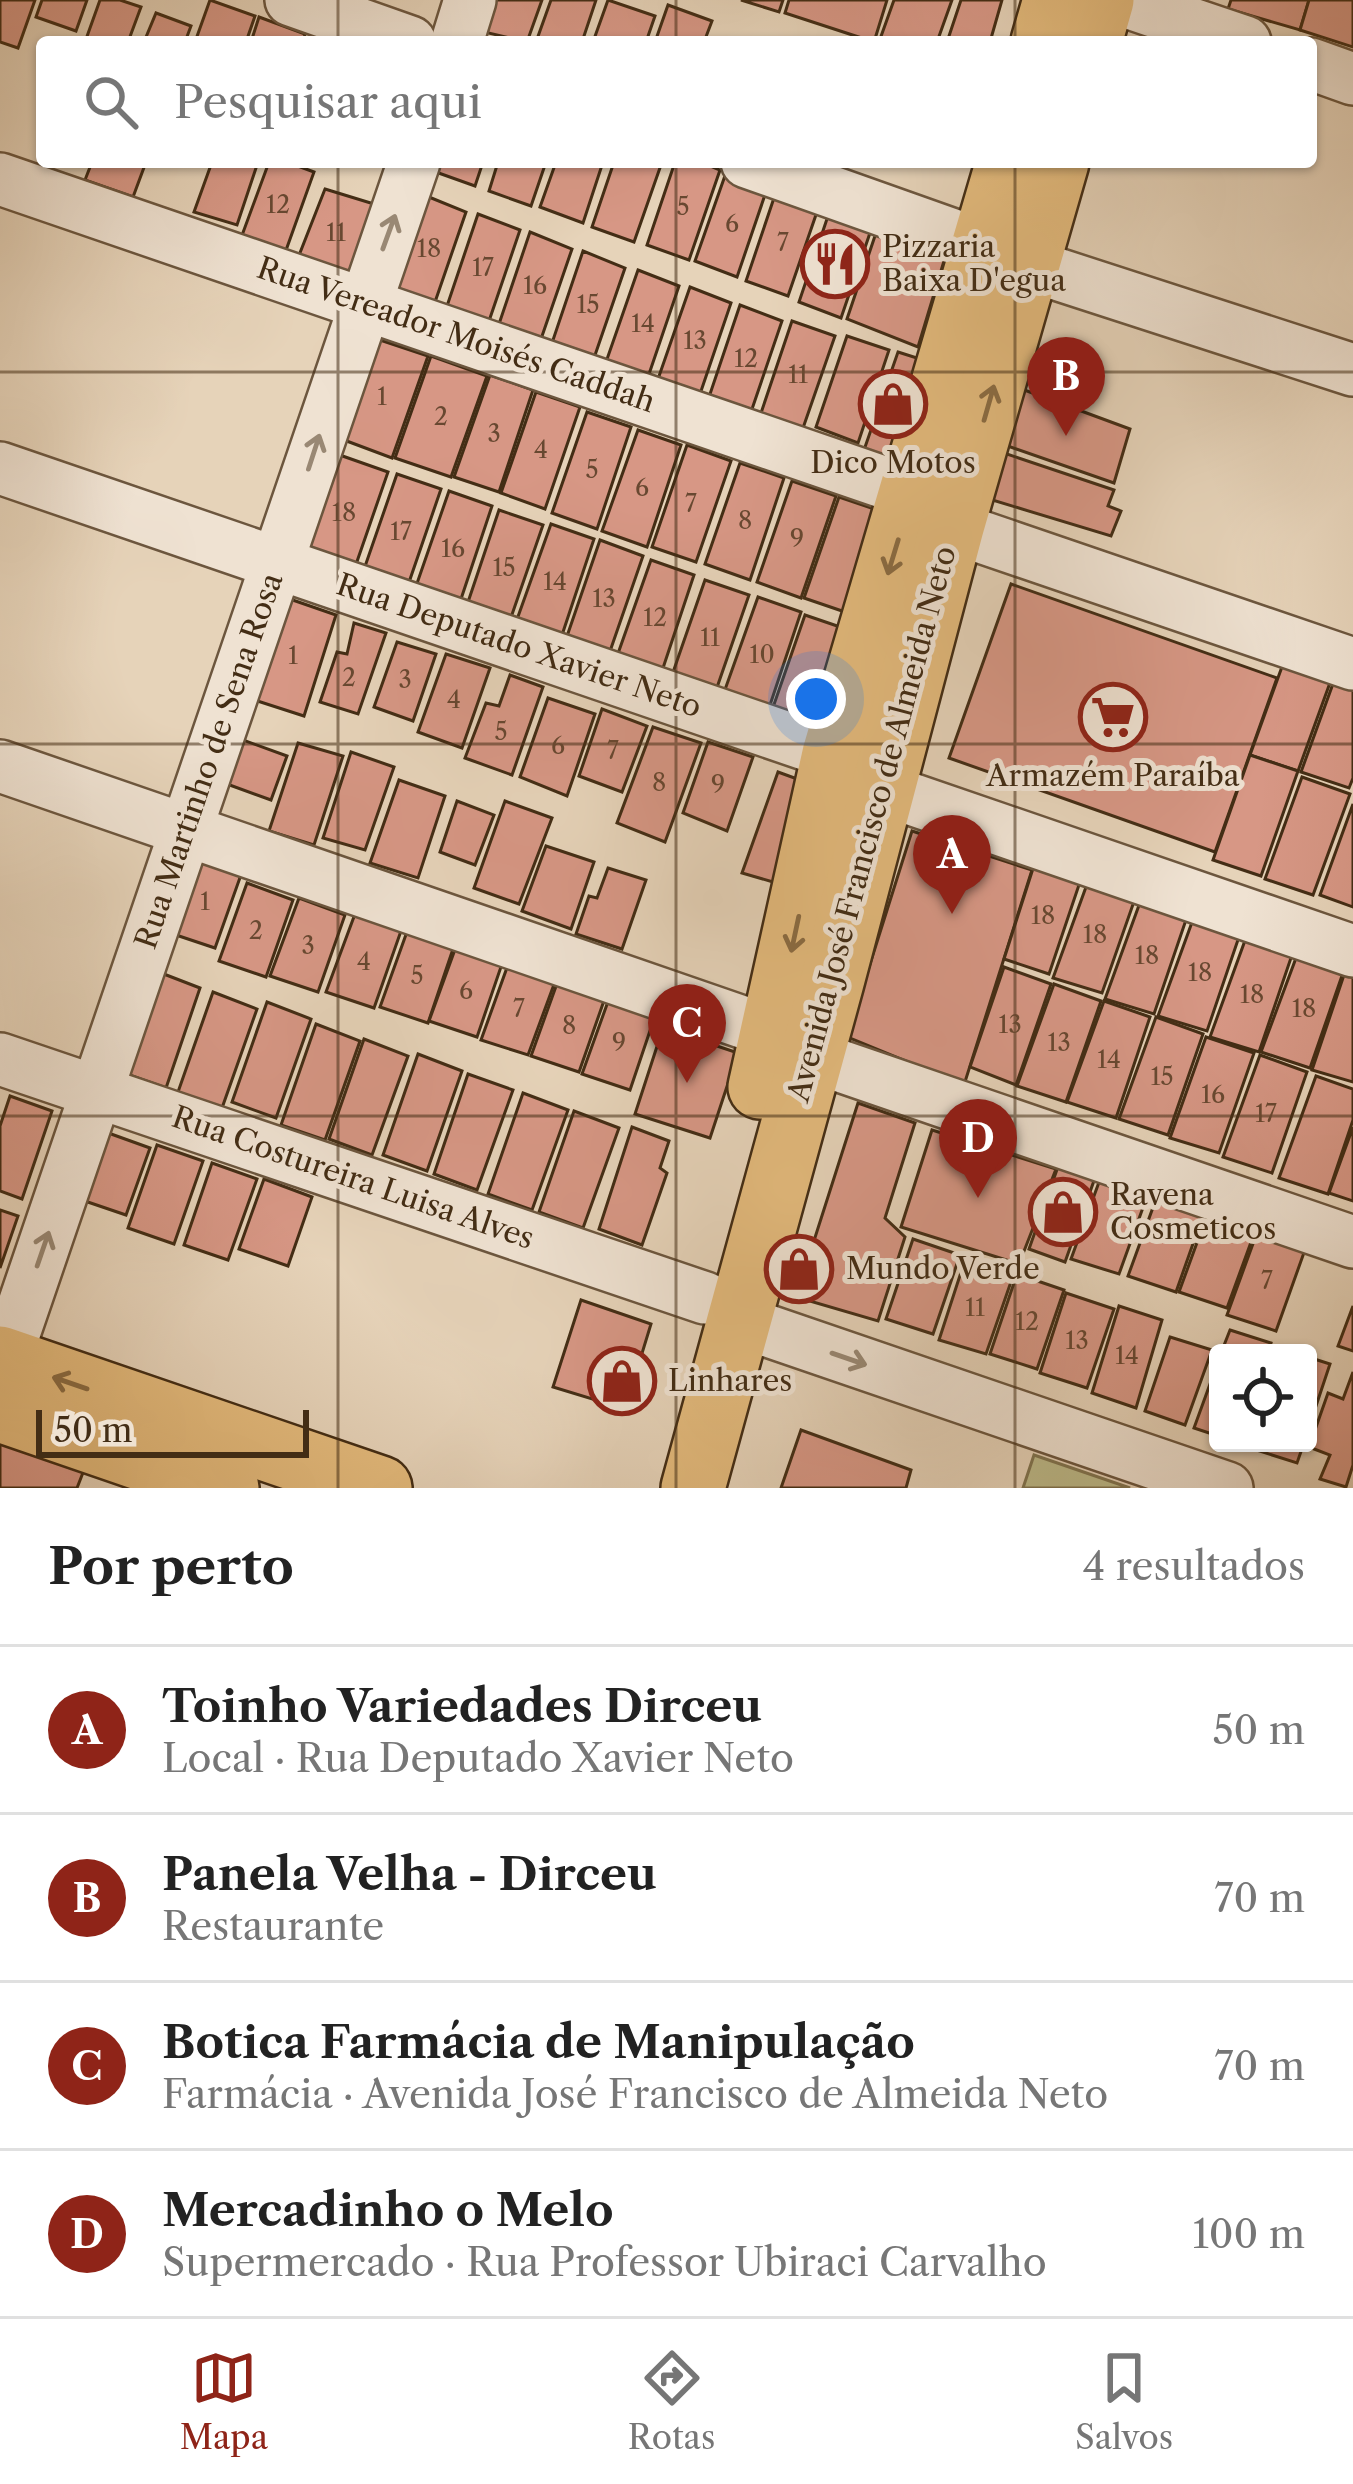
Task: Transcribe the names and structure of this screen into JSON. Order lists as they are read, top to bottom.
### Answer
{
  "streets": {
    "main road": ["Avenida José Francisco de Almeida Neto"],
    "street": [
      "Rua Vereador Moisés Caddah",
      "Rua Deputado Xavier Neto",
      "Rua Martinho de Sena Rosa",
      "Rua Costureira Luisa Alves"
    ]
  },
  "crossings": [
    ["Rua Vereador Moisés Caddah", "Rua Martinho de Sena Rosa"],
    ["Rua Vereador Moisés Caddah", "Avenida José Francisco de Almeida Neto"],
    ["Rua Deputado Xavier Neto", "Rua Martinho de Sena Rosa"],
    ["Rua Deputado Xavier Neto", "Avenida José Francisco de Almeida Neto"],
    ["Rua Martinho de Sena Rosa", "Rua Costureira Luisa Alves"],
    ["Avenida José Francisco de Almeida Neto", "Rua Costureira Luisa Alves"]
  ],
  "one_way": ["Rua Martinho de Sena Rosa"],
  "places": {
    "restaurant": ["Pizzaria Baixa D'egua"],
    "shop": [
      "Dico Motos",
      "Ravena Cosmeticos",
      "Mundo Verde",
      "Linhares"
    ],
    "supermarket": ["Armazém Paraíba"]
  },
  "house_numbers": [
    "12",
    "5",
    "6",
    "11",
    "7",
    "18",
    "17",
    "16",
    "15",
    "14",
    "13",
    "12",
    "11",
    "1",
    "2",
    "3",
    "4",
    "5",
    "6",
    "7",
    "18",
    "8",
    "17",
    "9",
    "16",
    "15",
    "14",
    "13",
    "12",
    "11",
    "10",
    "1",
    "2",
    "3",
    "4",
    "5",
    "6",
    "7",
    "8",
    "9",
    "1",
    "18",
    "2",
    "18",
    "3",
    "18",
    "4",
    "18",
    "5",
    "6",
    "18",
    "7",
    "18",
    "13",
    "8",
    "9",
    "13",
    "14",
    "15",
    "16",
    "17",
    "7",
    "11",
    "12",
    "13",
    "14"
  ],
  "scale_bar": "50 m",
  "page": {
    "search": "Pesquisar aqui",
    "pins": [
      "B",
      "A",
      "C",
      "D"
    ],
    "scale": "50 m",
    "heading": ["Por perto", "4 resultados"],
    "list": [
      {
        "mark": "A",
        "name": "Toinho Variedades Dirceu",
        "note": "Local · Rua Deputado Xavier Neto",
        "value": "50 m"
      },
      {
        "mark": "B",
        "name": "Panela Velha - Dirceu",
        "note": "Restaurante",
        "value": "70 m"
      },
      {
        "mark": "C",
        "name": "Botica Farmácia de Manipulação",
        "note": "Farmácia · Avenida José Francisco de Almeida Neto",
        "value": "70 m"
      },
      {
        "mark": "D",
        "name": "Mercadinho o Melo",
        "note": "Supermercado · Rua Professor Ubiraci Carvalho",
        "value": "100 m"
      }
    ],
    "nav": ["Mapa", "Rotas", "Salvos"]
  }
}
